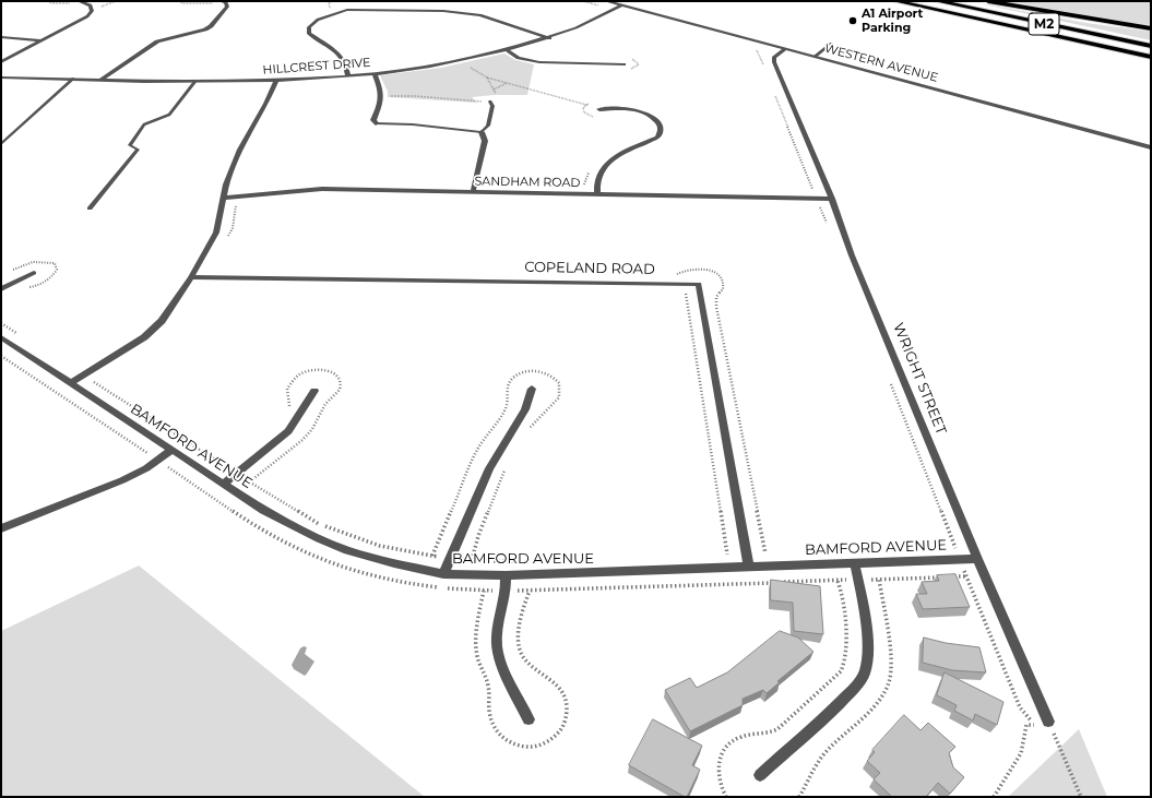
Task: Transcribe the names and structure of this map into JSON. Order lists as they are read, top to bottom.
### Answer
{
  "streets": {
    "highway": ["M2"],
    "street": [
      "WESTERN AVENUE",
      "HILLCREST DRIVE",
      "SANDHAM ROAD",
      "COPELAND ROAD",
      "WRIGHT STREET",
      "BAMFORD AVENUE"
    ]
  },
  "crossings": [
    ["WESTERN AVENUE", "HILLCREST DRIVE"],
    ["WESTERN AVENUE", "WRIGHT STREET"],
    ["SANDHAM ROAD", "WRIGHT STREET"],
    ["COPELAND ROAD", "BAMFORD AVENUE"],
    ["WRIGHT STREET", "BAMFORD AVENUE"]
  ],
  "places": ["A1 Airport Parking"]
}
